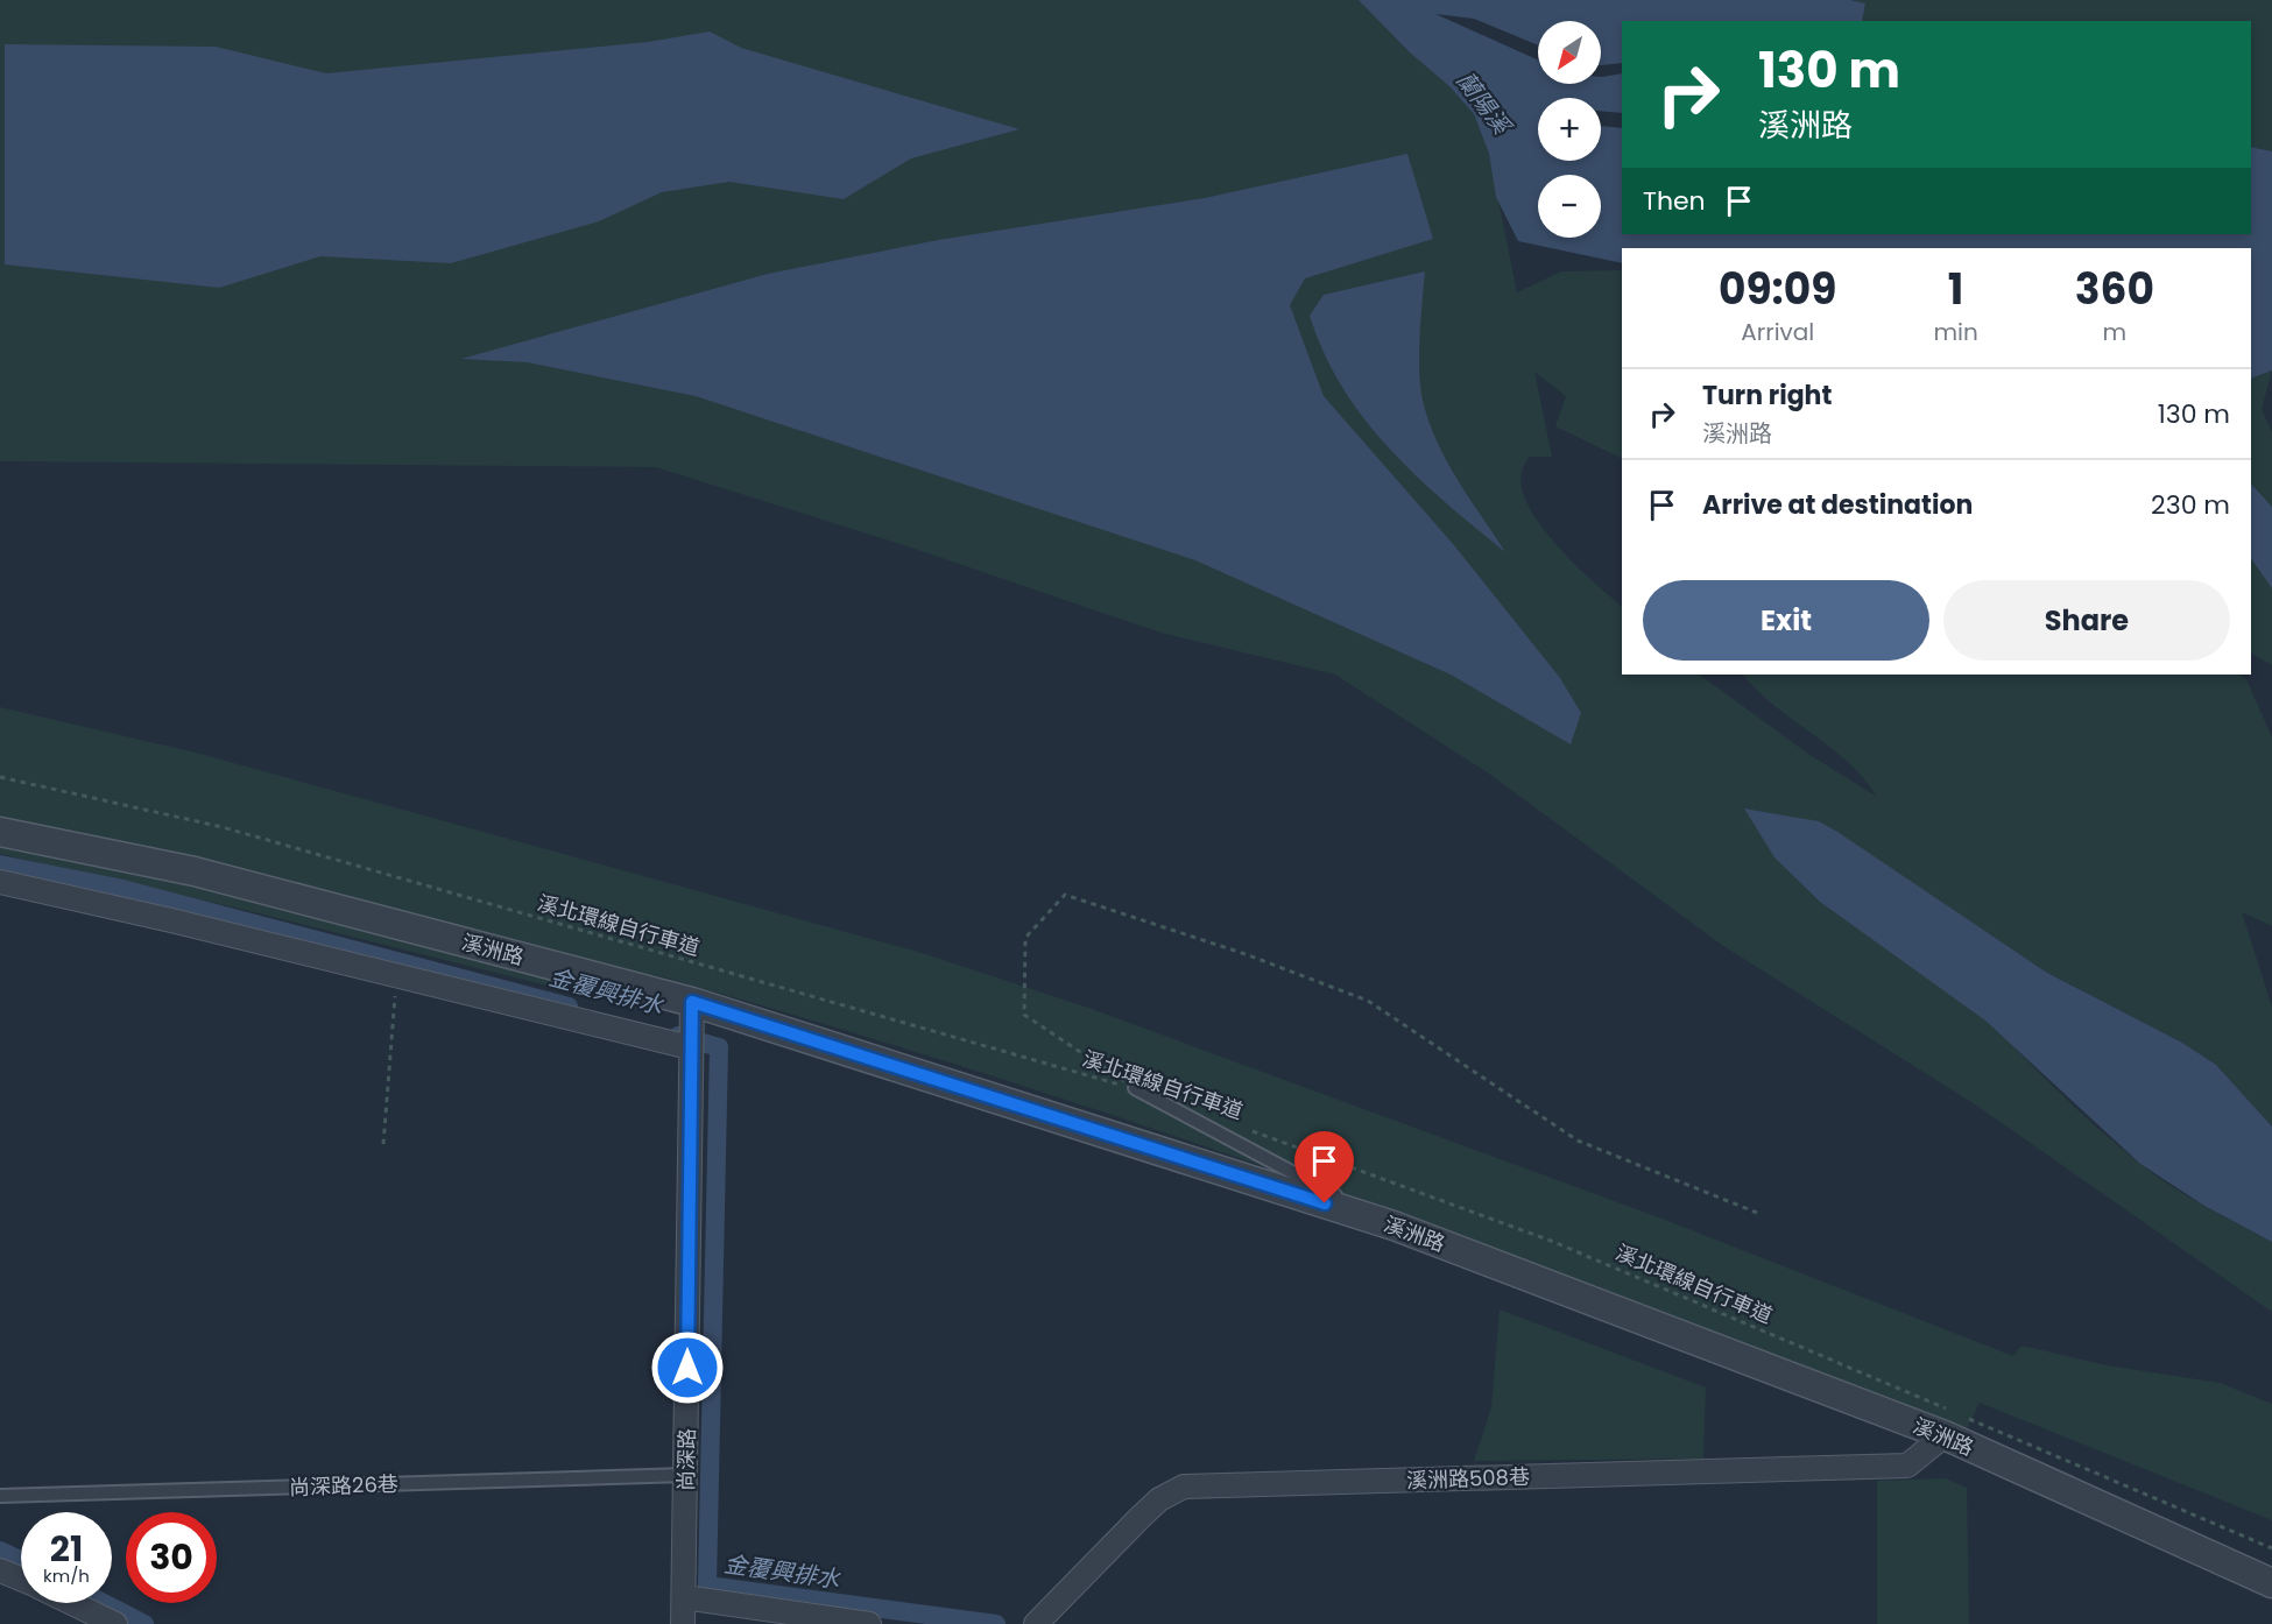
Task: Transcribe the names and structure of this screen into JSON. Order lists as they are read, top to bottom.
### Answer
{
  "streets": {
    "street": ["溪洲路", "尚深路", "溪洲路508巷"],
    "lane": ["尚深路26巷"],
    "path": ["溪北環線自行車道"]
  },
  "crossings": [
    ["溪北環線自行車道", "溪洲路"],
    ["溪北環線自行車道", "溪洲路508巷"],
    ["溪洲路", "尚深路"],
    ["溪洲路", "溪洲路508巷"],
    ["尚深路", "尚深路26巷"]
  ],
  "water": ["蘭陽溪", "金覆興排水"],
  "north": "bottom left",
  "page": {
    "map_buttons": ["+", "−"],
    "turn": ["130 m", "溪洲路"],
    "then": "Then",
    "eta": [
      "09:09",
      "Arrival",
      "1",
      "min",
      "360",
      "m"
    ],
    "list": [
      {
        "name": "Turn right",
        "note": "溪洲路",
        "value": "130 m"
      },
      {
        "name": "Arrive at destination",
        "value": "230 m"
      }
    ],
    "buttons": ["Exit", "Share"],
    "speed": "21 km/h",
    "limit": "30"
  }
}
